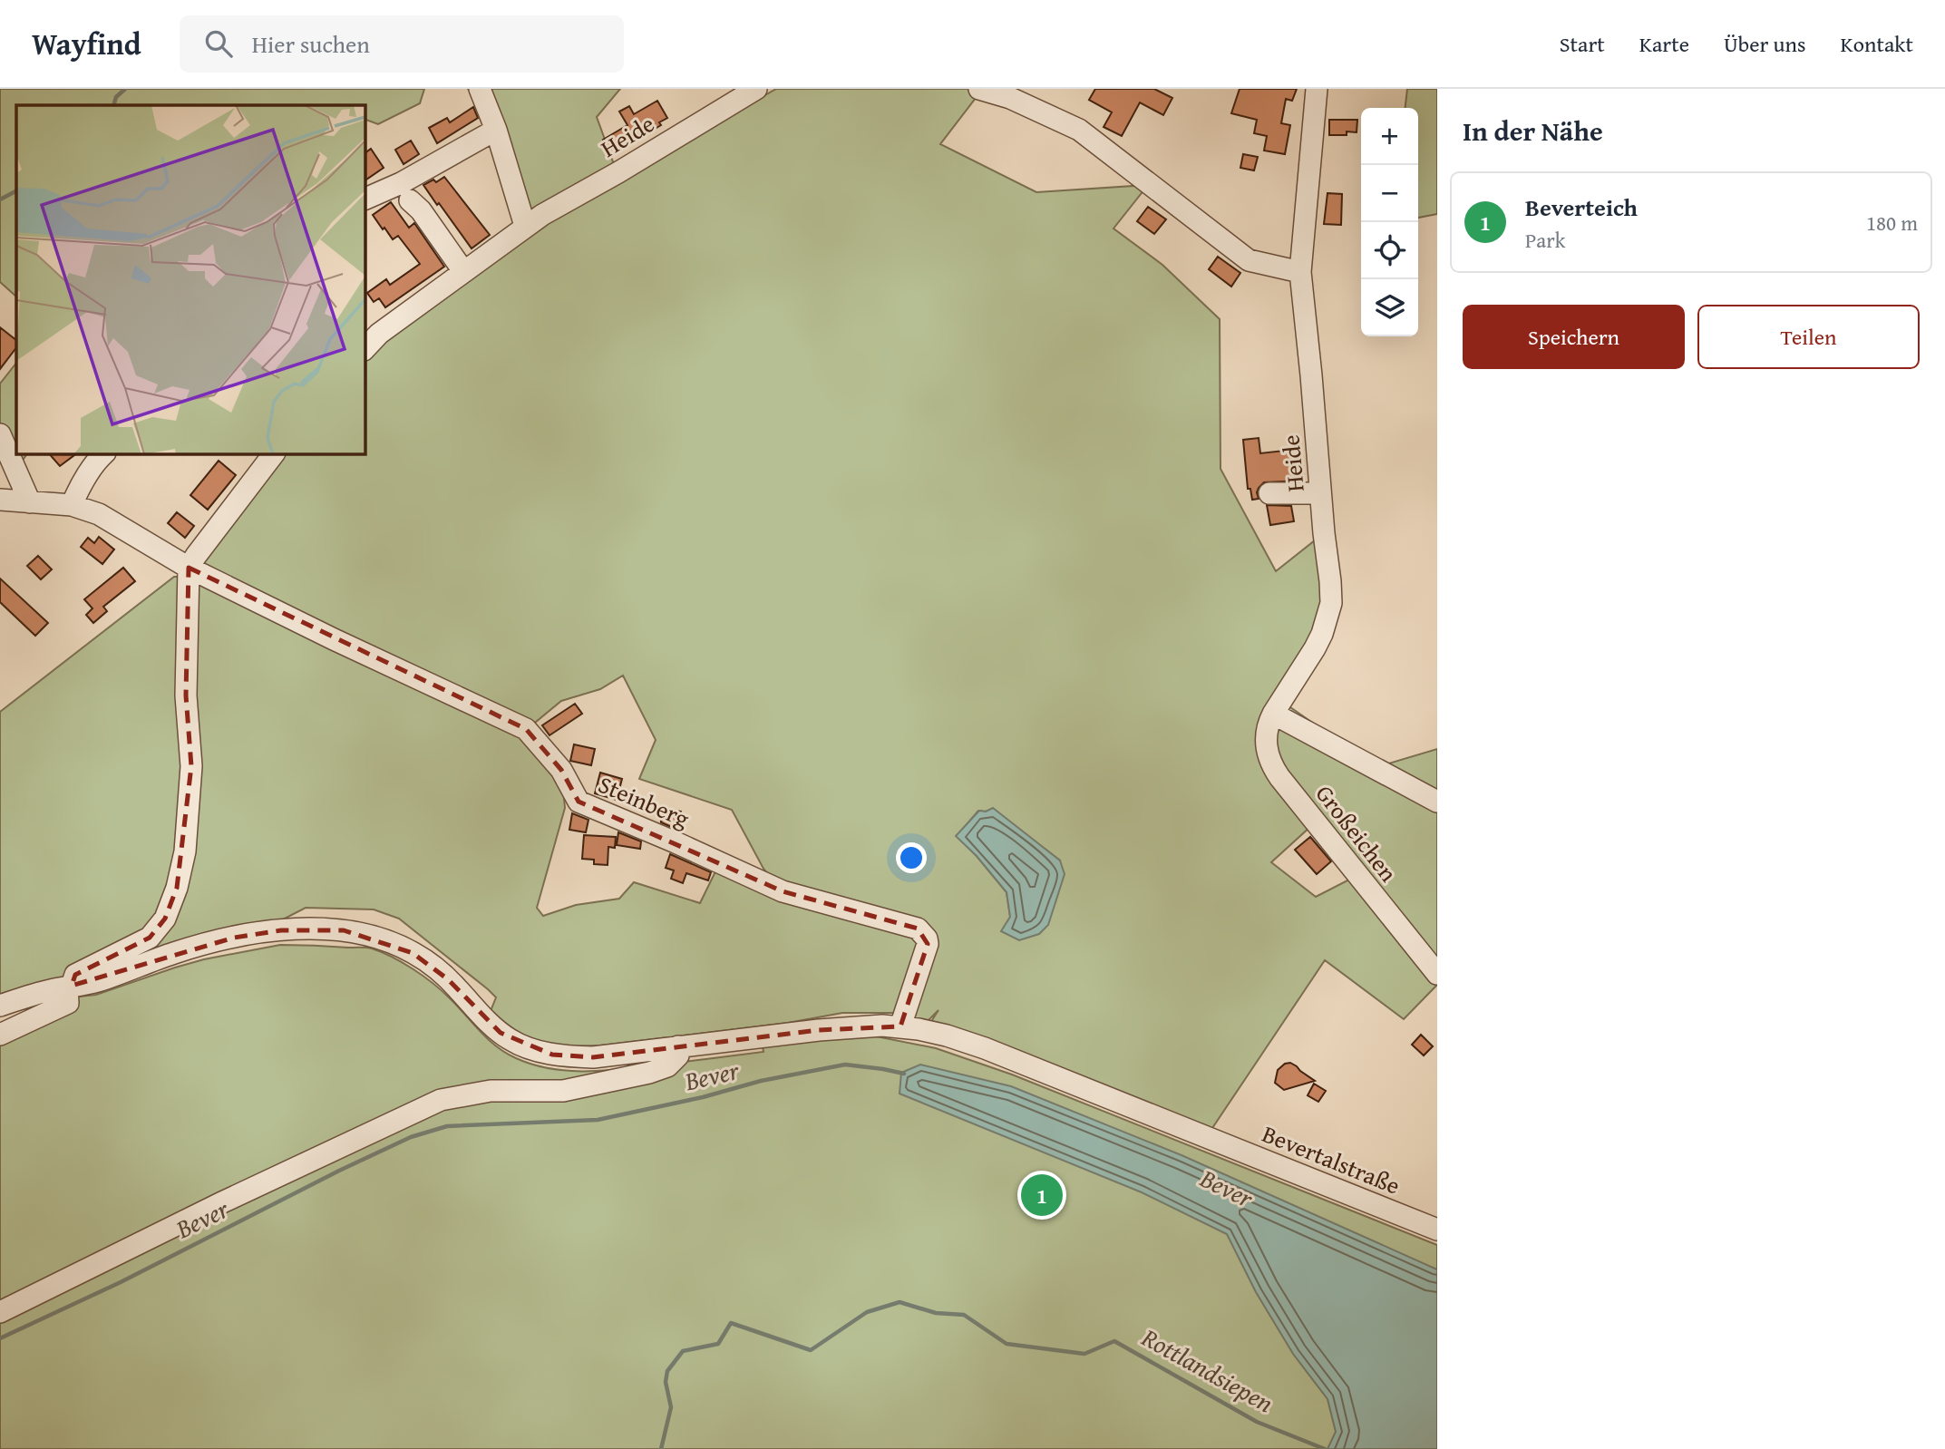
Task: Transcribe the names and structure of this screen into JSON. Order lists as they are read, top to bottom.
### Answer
{
  "streets": {
    "street": [
      "Heide",
      "Steinberg",
      "Großeichen",
      "Bevertalstraße"
    ]
  },
  "crossings": [
    ["Heide", "Großeichen"],
    ["Steinberg", "Bevertalstraße"]
  ],
  "water": ["Bever", "Rottlandsiepen"],
  "page": {
    "header": "Wayfind",
    "search": "Hier suchen",
    "nav": [
      "Start",
      "Karte",
      "Über uns",
      "Kontakt"
    ],
    "heading": "In der Nähe",
    "map_buttons": ["+", "−"],
    "list": [
      {
        "mark": "1",
        "name": "Beverteich",
        "note": "Park",
        "value": "180 m"
      }
    ],
    "buttons": ["Speichern", "Teilen"],
    "pins": "1"
  }
}
